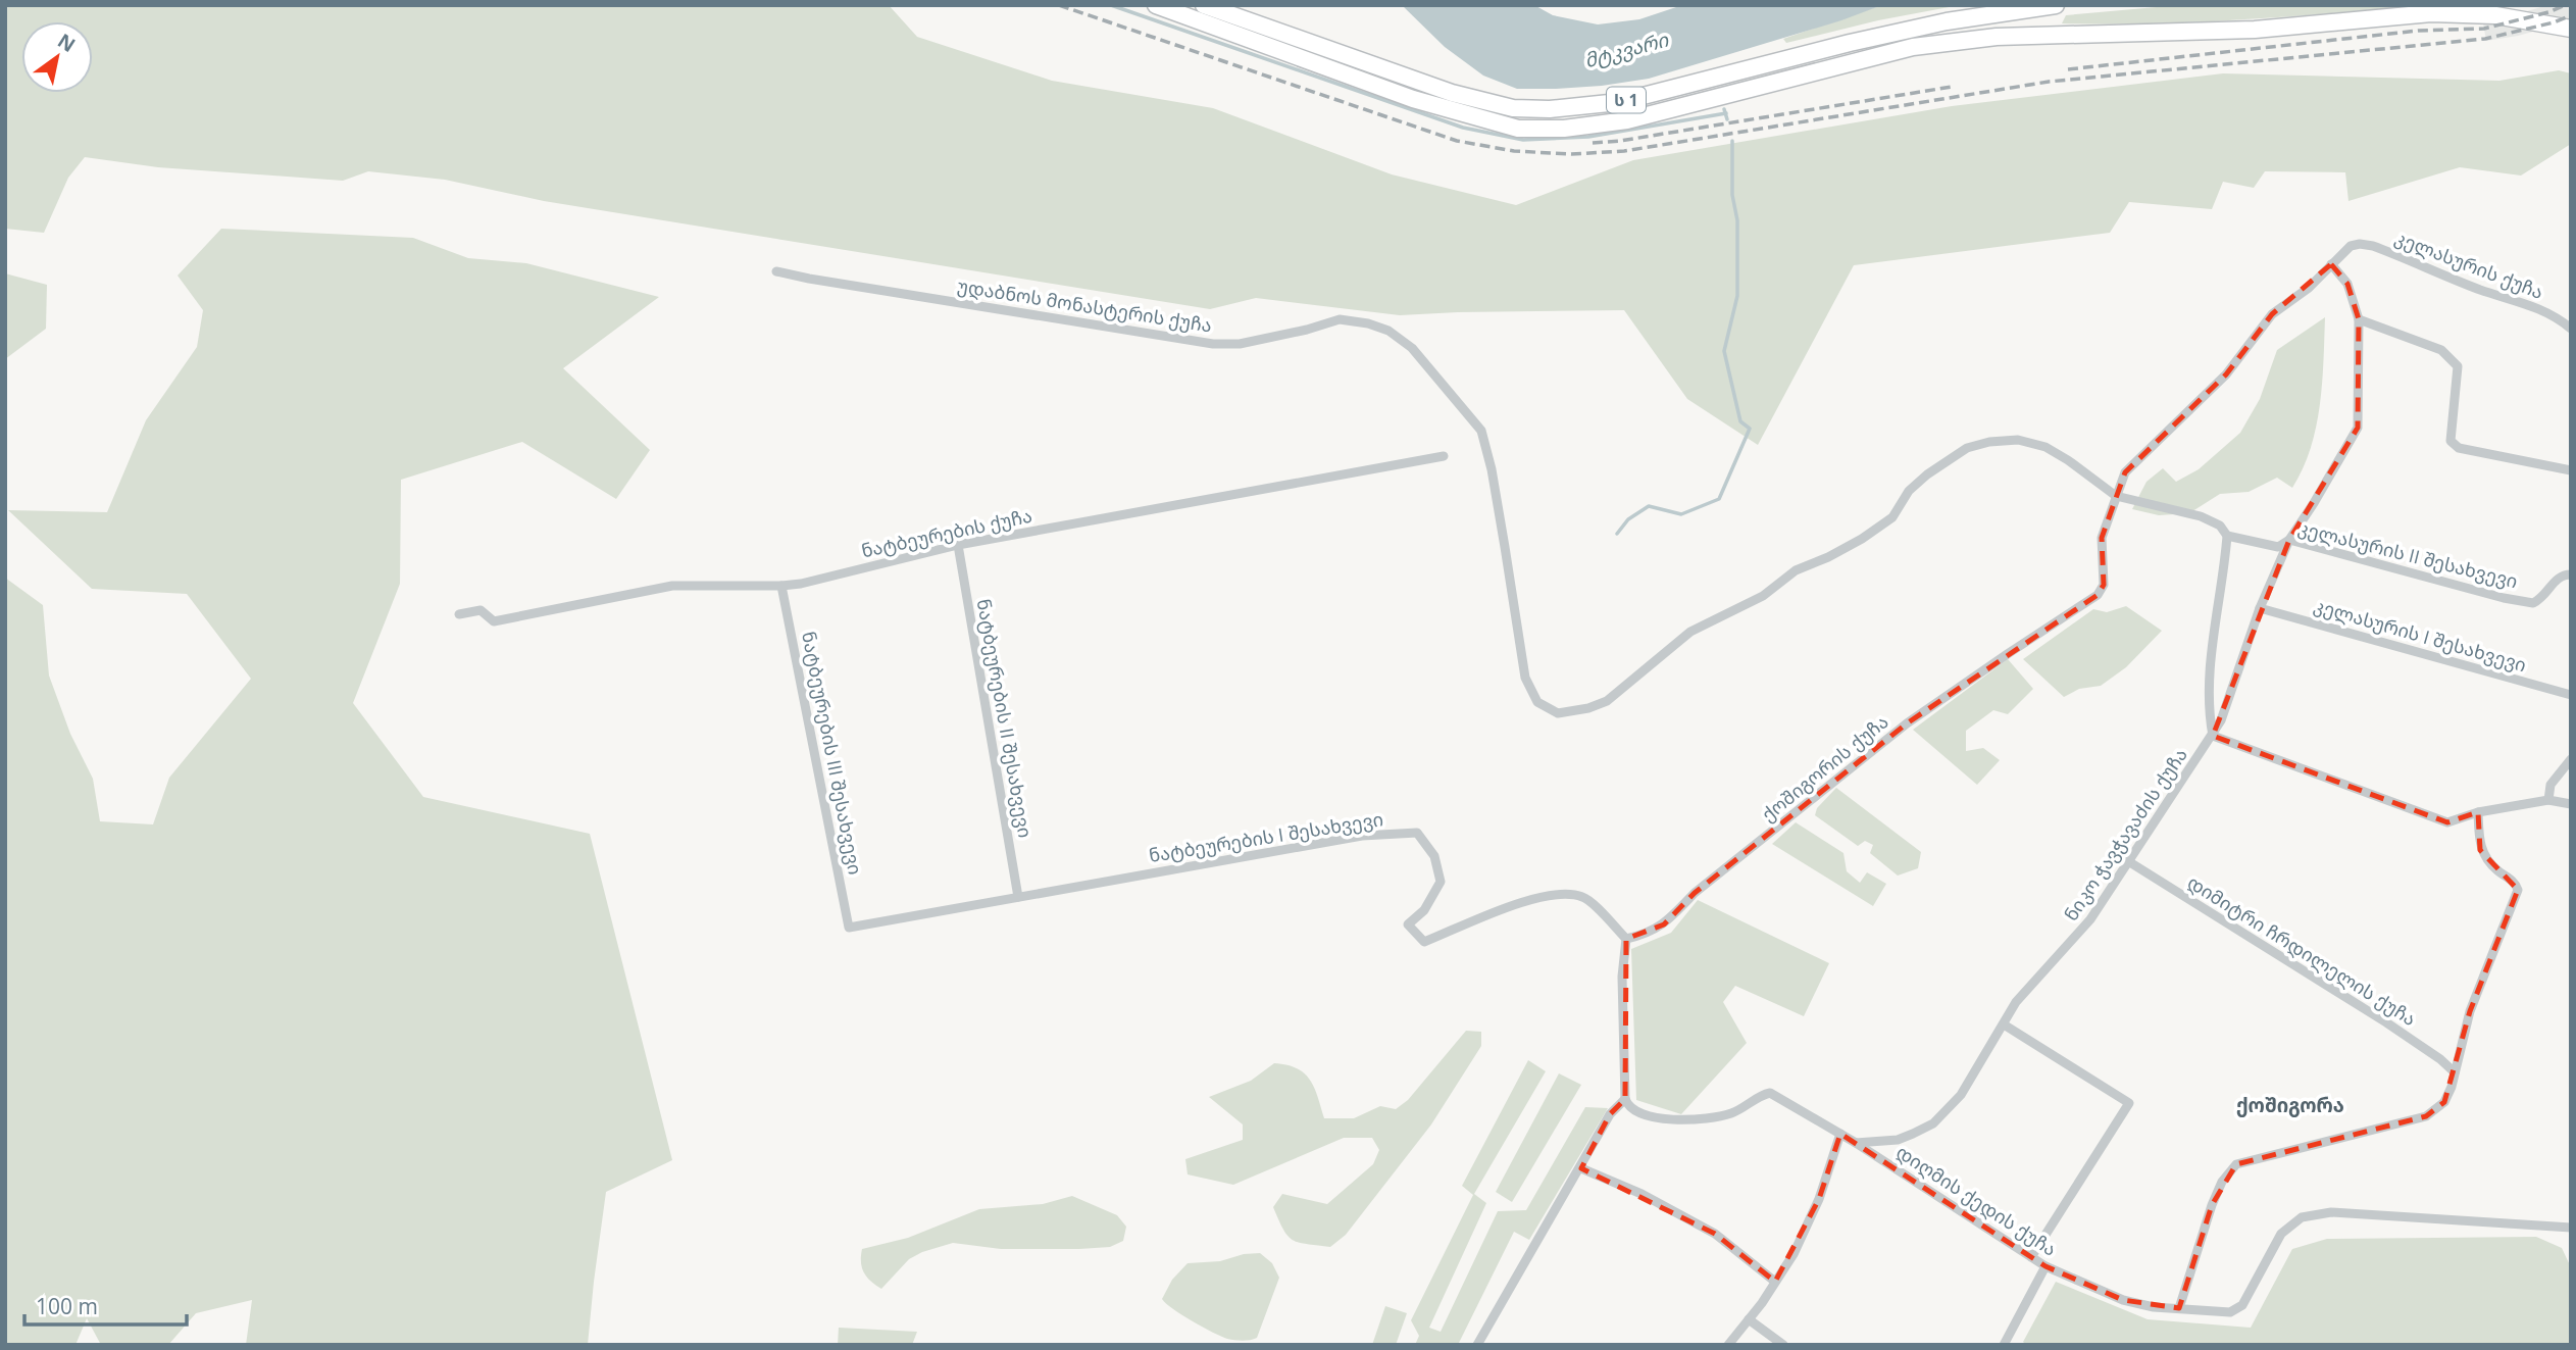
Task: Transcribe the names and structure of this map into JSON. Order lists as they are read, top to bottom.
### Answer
{
  "streets": {
    "highway": ["ს 1"],
    "street": [
      "კელასურის ქუჩა",
      "უდაბნოს მონასტერის ქუჩა",
      "ნატბეურების ქუჩა",
      "კელასურის II შესახვევი",
      "კელასურის I შესახვევი",
      "ნატბეურების II შესახვევი",
      "ნატბეურების III შესახვევი",
      "ქოშიგორის ქუჩა",
      "ნიკო ჭავჭავაძის ქუჩა",
      "ნატბეურების I შესახვევი",
      "დიმიტრი ჩრდილელის ქუჩა",
      "დიღმის ქედის ქუჩა"
    ]
  },
  "crossings": [
    ["კელასურის ქუჩა", "ქოშიგორის ქუჩა"],
    ["უდაბნოს მონასტერის ქუჩა", "ქოშიგორის ქუჩა"],
    ["ნატბეურების ქუჩა", "ნატბეურების II შესახვევი"],
    ["ნატბეურების ქუჩა", "ნატბეურების III შესახვევი"],
    ["კელასურის II შესახვევი", "ნიკო ჭავჭავაძის ქუჩა"],
    ["კელასურის I შესახვევი", "ნიკო ჭავჭავაძის ქუჩა"],
    ["ნატბეურების II შესახვევი", "ნატბეურების I შესახვევი"],
    ["ნატბეურების III შესახვევი", "ნატბეურების I შესახვევი"],
    ["ქოშიგორის ქუჩა", "ნიკო ჭავჭავაძის ქუჩა"],
    ["ქოშიგორის ქუჩა", "ნატბეურების I შესახვევი"],
    ["ნიკო ჭავჭავაძის ქუჩა", "დიმიტრი ჩრდილელის ქუჩა"],
    ["ნიკო ჭავჭავაძის ქუჩა", "დიღმის ქედის ქუჩა"]
  ],
  "districts": ["ქოშიგორა"],
  "water": ["მტკვარი"],
  "scale_bar": "100 m",
  "north": "top right"
}
